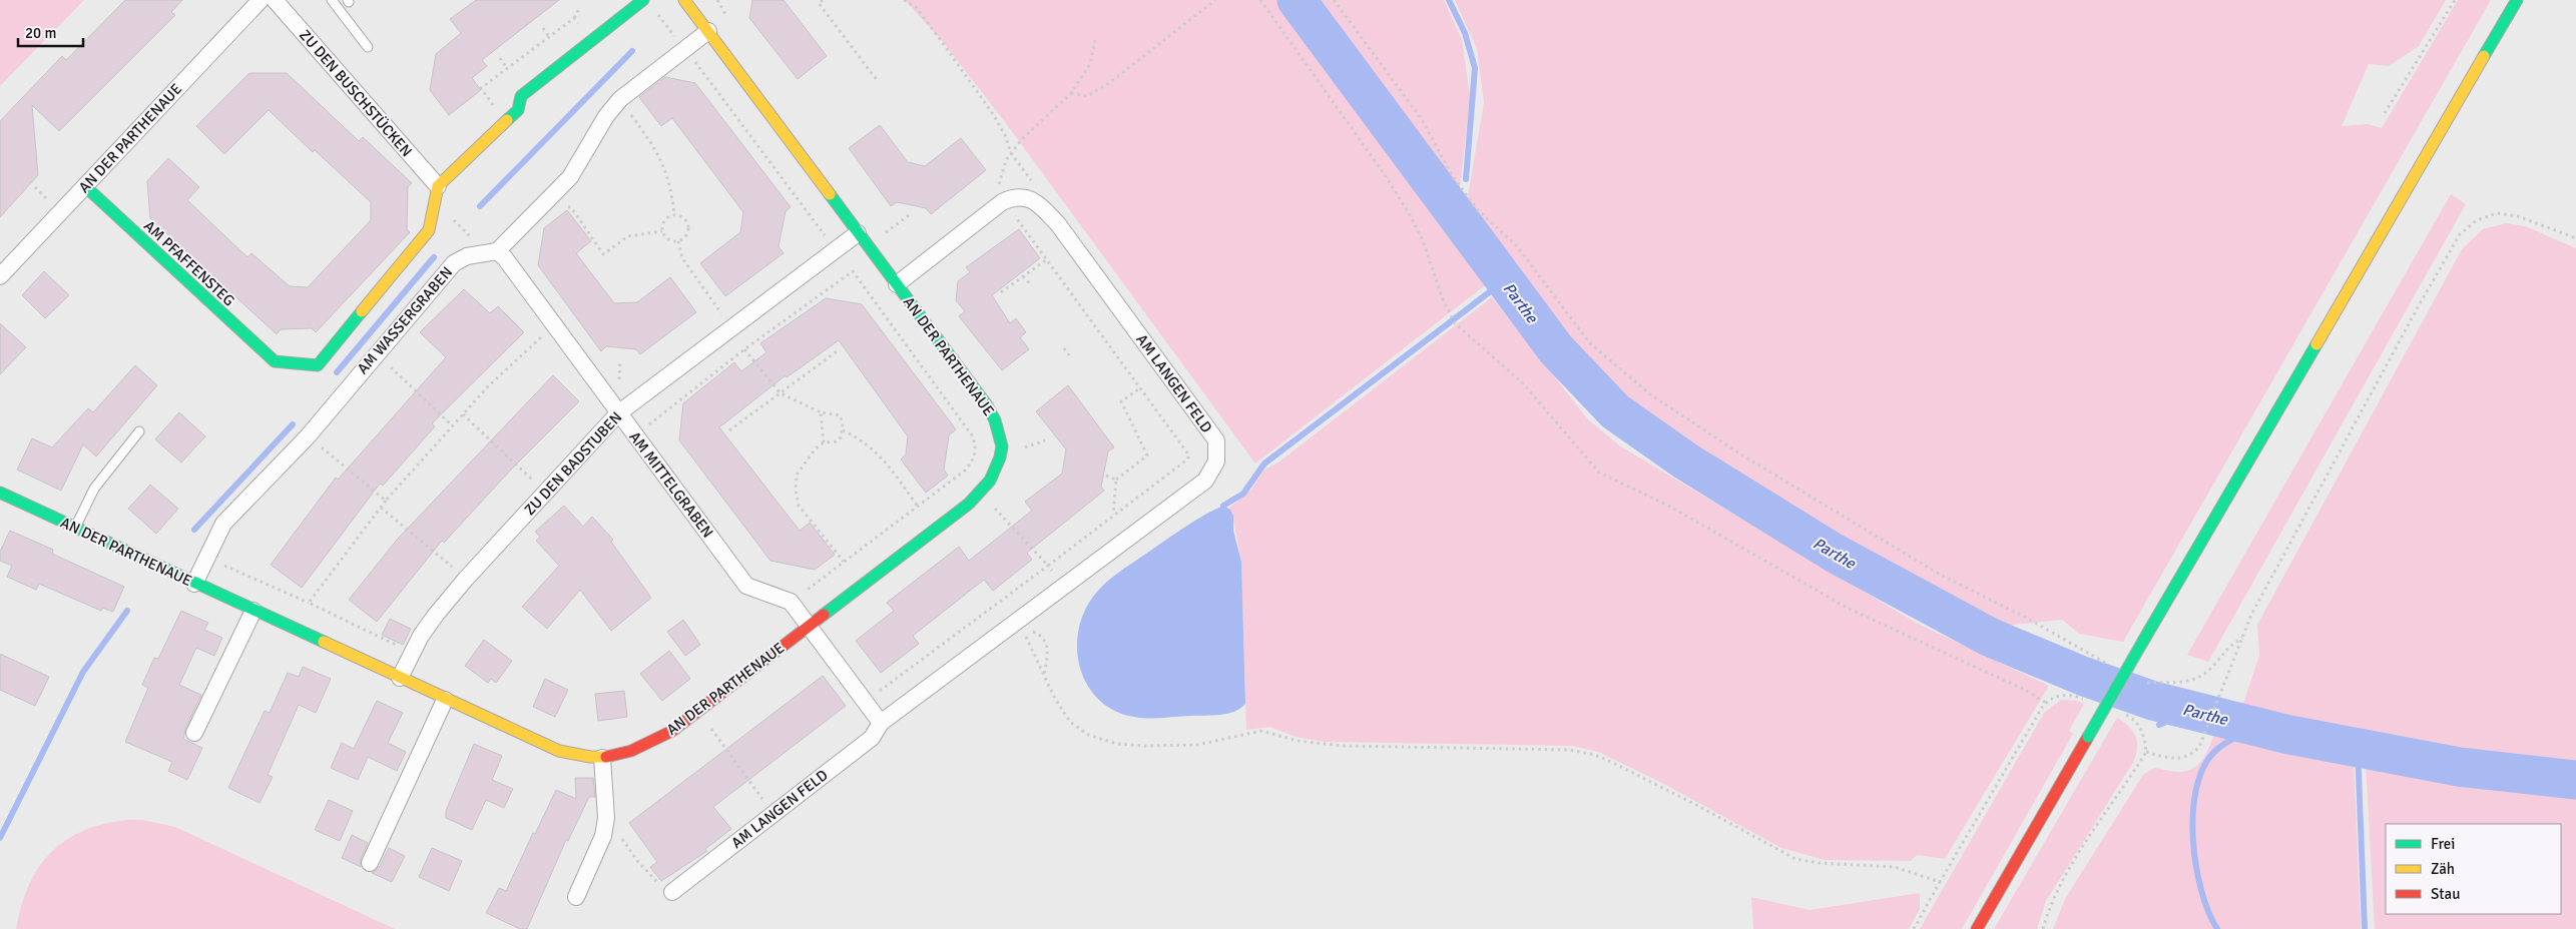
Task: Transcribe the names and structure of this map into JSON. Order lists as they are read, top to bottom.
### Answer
{
  "streets": {
    "street": [
      "ZU DEN BUSCHSTÜCKEN",
      "AN DER PARTHENAUE",
      "AM PFAFFENSTEG",
      "AM WASSERGRABEN",
      "AM LANGEN FELD",
      "ZU DEN BADSTUBEN",
      "AM MITTELGRABEN"
    ]
  },
  "crossings": [
    ["ZU DEN BUSCHSTÜCKEN", "AM PFAFFENSTEG"],
    ["AN DER PARTHENAUE", "AM PFAFFENSTEG"],
    ["AN DER PARTHENAUE", "AM WASSERGRABEN"],
    ["AN DER PARTHENAUE", "AM LANGEN FELD"],
    ["AN DER PARTHENAUE", "ZU DEN BADSTUBEN"],
    ["AM WASSERGRABEN", "AM MITTELGRABEN"],
    ["ZU DEN BADSTUBEN", "AM MITTELGRABEN"]
  ],
  "water": ["Parthe"],
  "legend": ["Frei", "Zäh", "Stau"],
  "scale_bar": "20 m"
}
